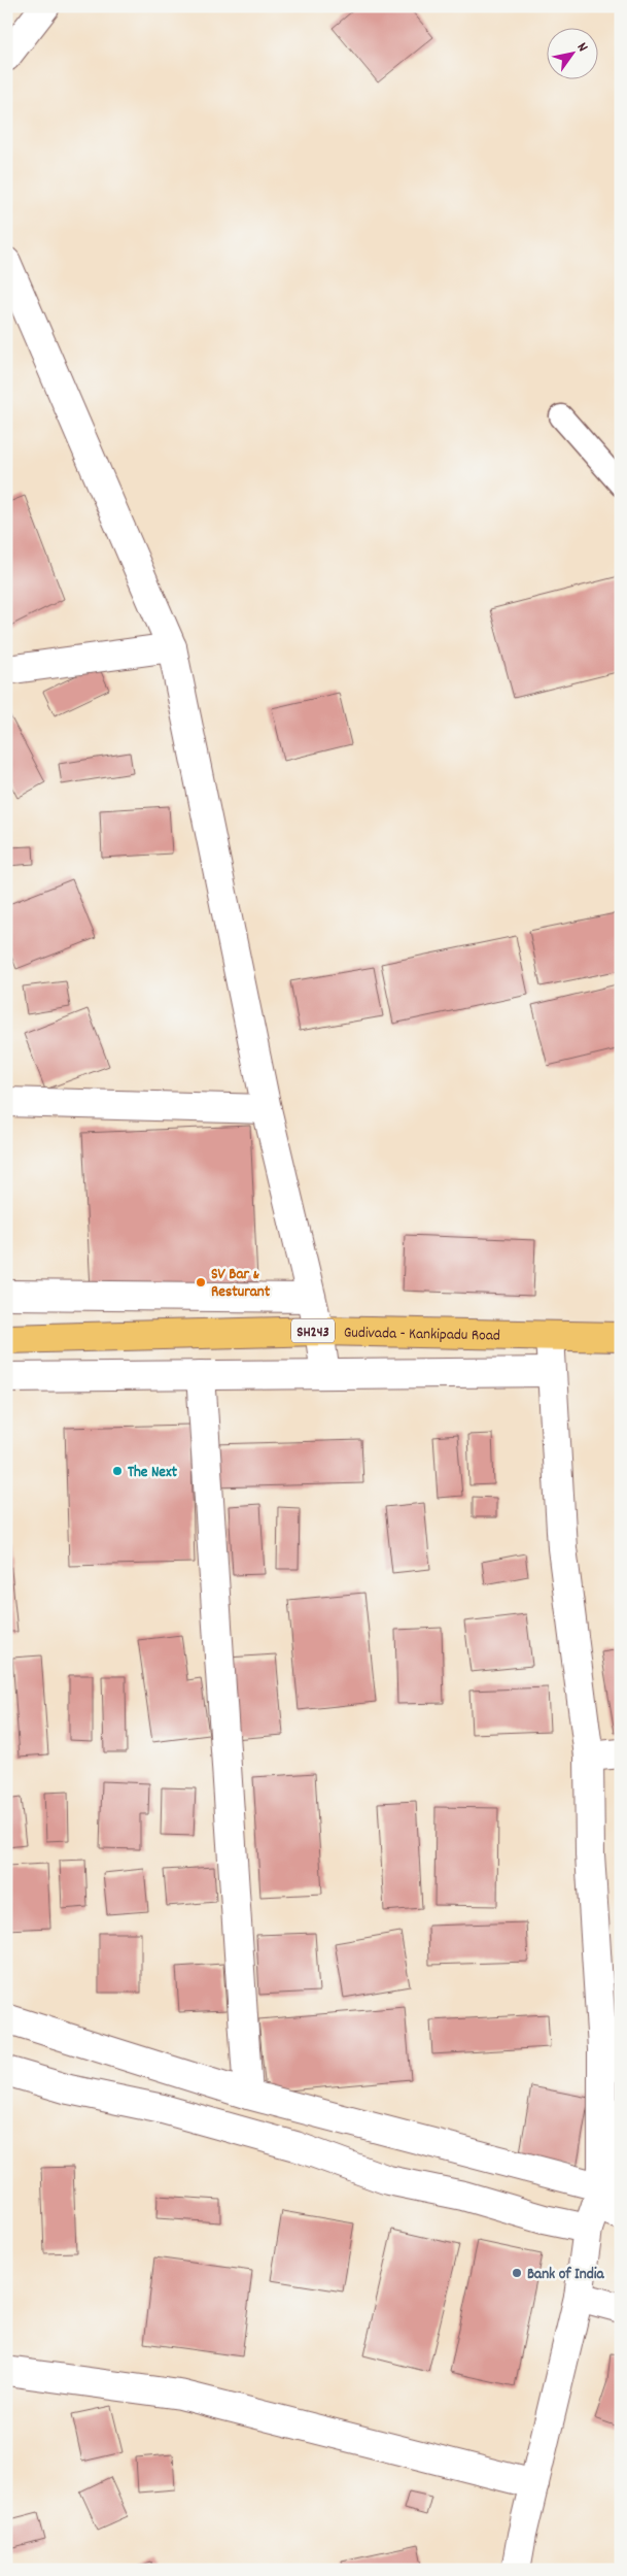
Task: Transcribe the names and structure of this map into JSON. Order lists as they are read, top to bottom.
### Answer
{
  "streets": {
    "main road": ["SH243", "Gudivada - Kankipadu Road"]
  },
  "places": ["SV Bar & Resturant", "The Next", "Bank of India"],
  "north": "top right"
}
